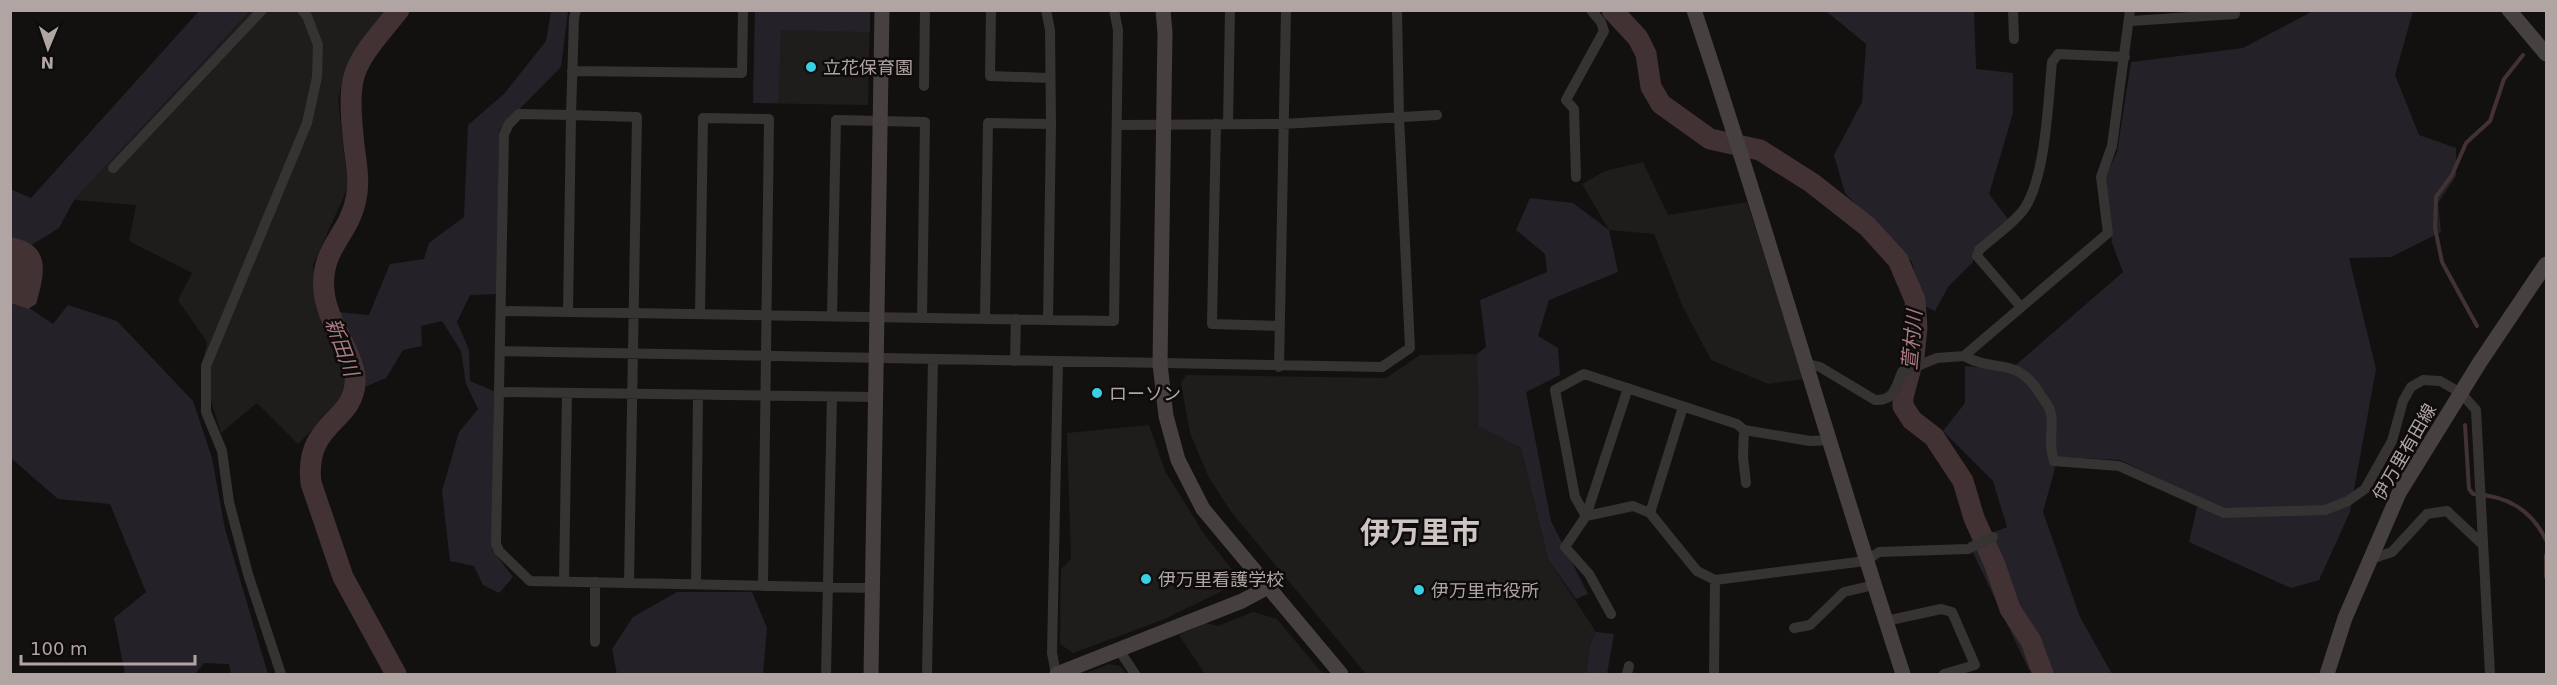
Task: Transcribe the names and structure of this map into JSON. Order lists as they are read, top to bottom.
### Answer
{
  "streets": {
    "street": ["伊万里有田線"]
  },
  "districts": ["伊万里市"],
  "water": ["萱村川", "新田川"],
  "places": [
    "立花保育園",
    "ローソン",
    "伊万里看護学校",
    "伊万里市役所"
  ],
  "scale_bar": "100 m",
  "north": "bottom"
}
